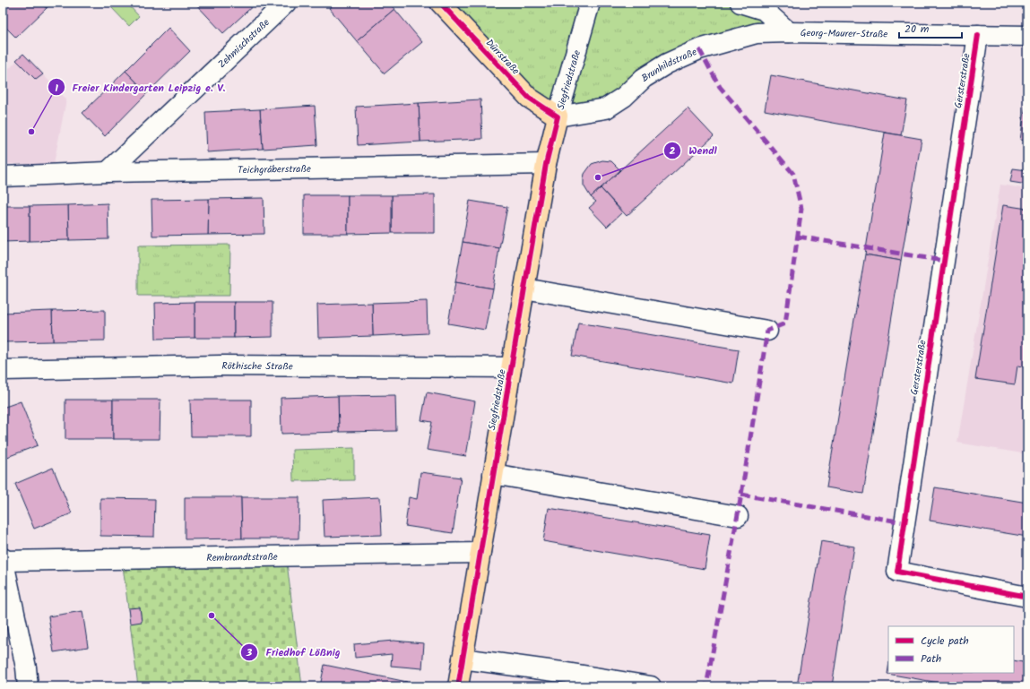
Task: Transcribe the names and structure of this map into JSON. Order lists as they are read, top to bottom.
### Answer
{
  "streets": {
    "main road": ["Dürrstraße", "Siegfriedstraße"],
    "street": [
      "Georg-Maurer-Straße",
      "Zehmischstraße",
      "Brunhildstraße",
      "Gersterstraße",
      "Teichgräberstraße",
      "Röthische Straße",
      "Rembrandtstraße"
    ]
  },
  "crossings": [
    ["Georg-Maurer-Straße", "Brunhildstraße"],
    ["Georg-Maurer-Straße", "Gersterstraße"],
    ["Zehmischstraße", "Teichgräberstraße"],
    ["Dürrstraße", "Brunhildstraße"],
    ["Dürrstraße", "Siegfriedstraße"],
    ["Brunhildstraße", "Siegfriedstraße"],
    ["Siegfriedstraße", "Teichgräberstraße"],
    ["Siegfriedstraße", "Röthische Straße"],
    ["Siegfriedstraße", "Rembrandtstraße"]
  ],
  "places": ["Freier Kindergarten Leipzig e. V.", "Wendl", "Friedhof Lößnig"],
  "legend": ["Cycle path", "Path"],
  "scale_bar": "20 m"
}
